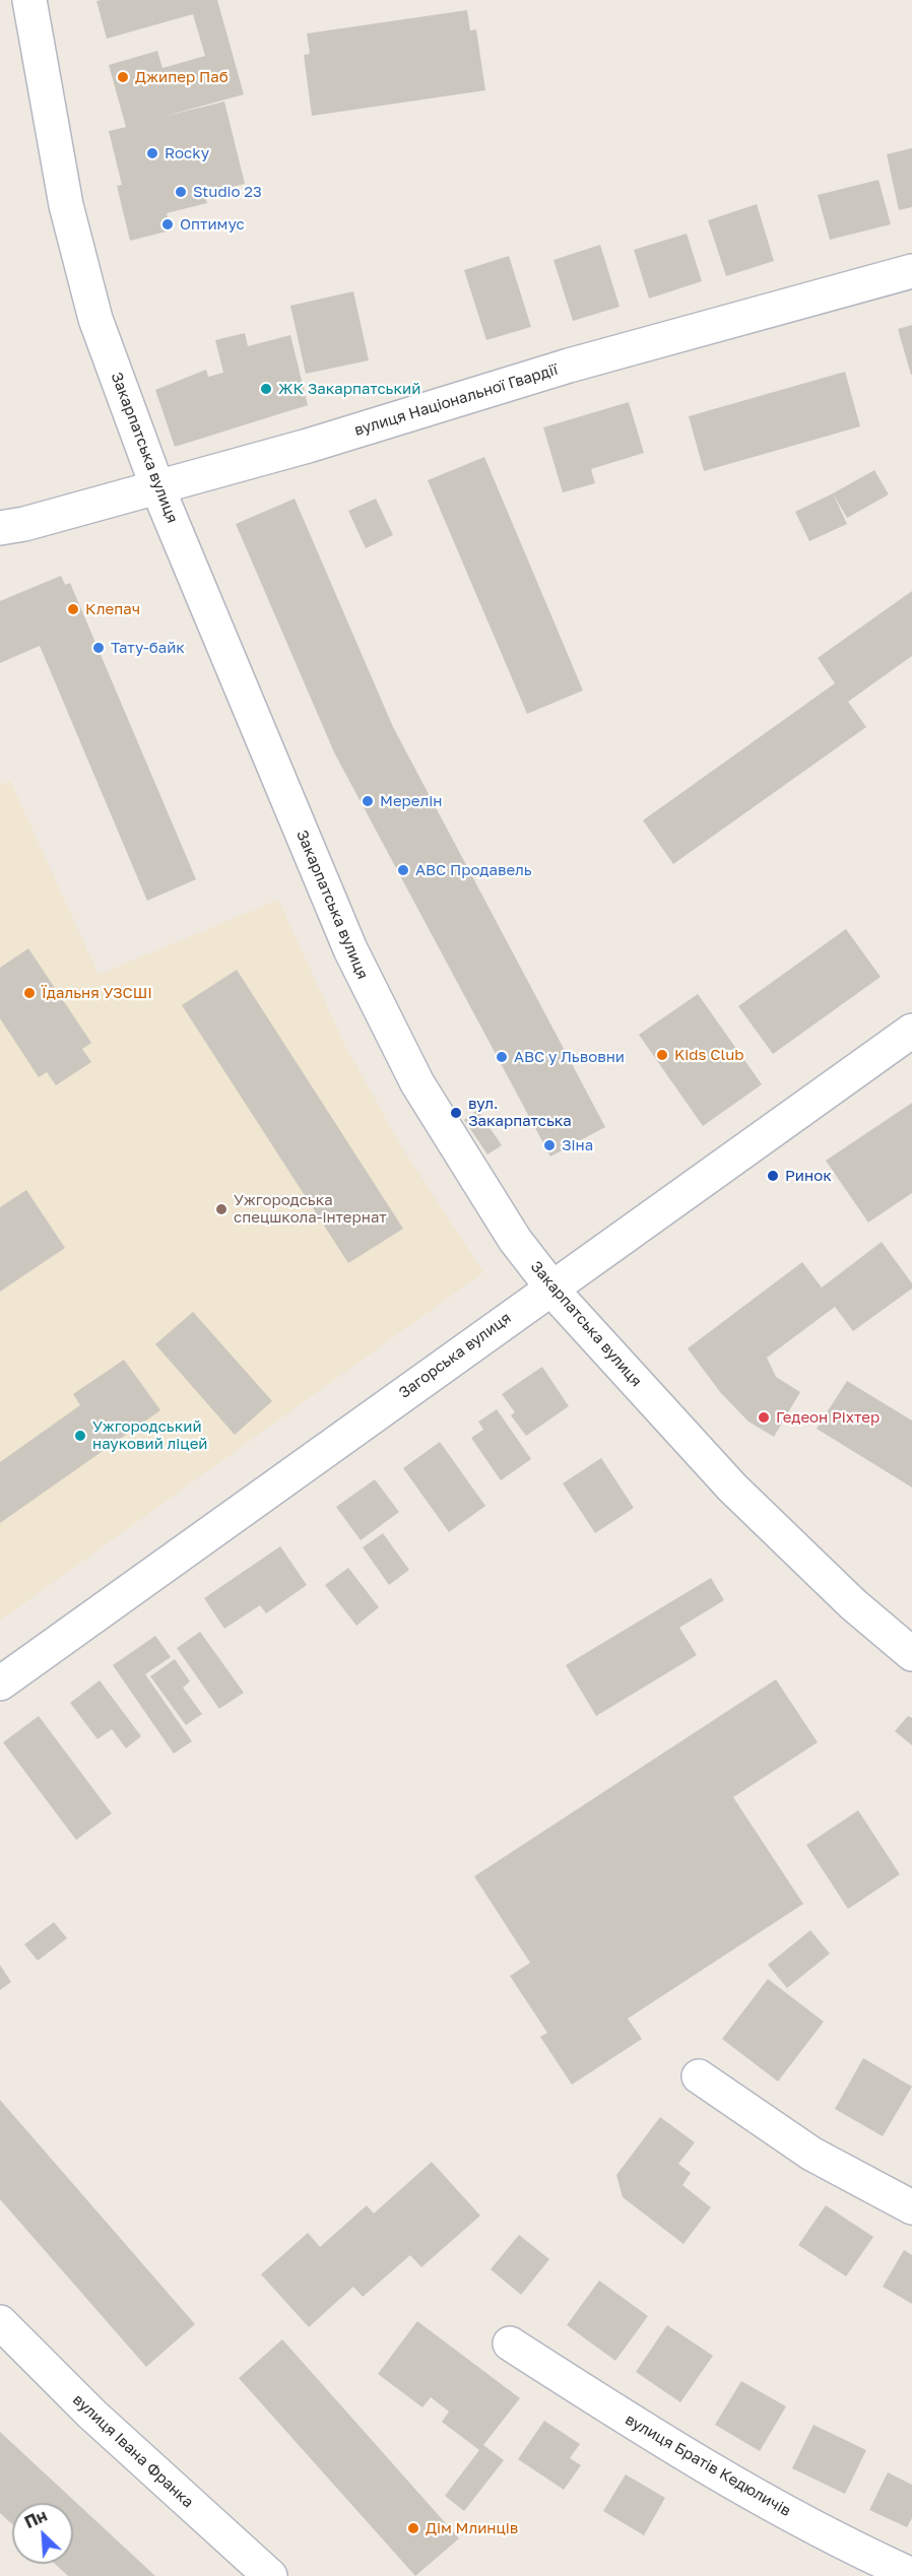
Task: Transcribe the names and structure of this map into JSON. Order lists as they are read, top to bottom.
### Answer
{
  "streets": {
    "street": [
      "вулиця Національної Гвардії",
      "Закарпатська вулиця",
      "Загорська вулиця",
      "вулиця Івана Франка",
      "вулиця Братів Кедюличів"
    ]
  },
  "crossings": [
    ["вулиця Національної Гвардії", "Закарпатська вулиця"],
    ["Закарпатська вулиця", "Загорська вулиця"]
  ],
  "places": [
    "Джипер Паб",
    "Rocky",
    "Studio 23",
    "Оптимус",
    "ЖК Закарпатський",
    "Клепач",
    "Тату-байк",
    "Мерелін",
    "ABC Продавель",
    "Їдальня УЗСШІ",
    "Kids Club",
    "ABC у Львовни",
    "вул. Закарпатська",
    "Зіна",
    "Ринок",
    "Ужгородська спецшкола-інтернат",
    "Гедеон Ріхтер",
    "Ужгородський науковий ліцей",
    "Дім Млинців"
  ],
  "north": "top left"
}
